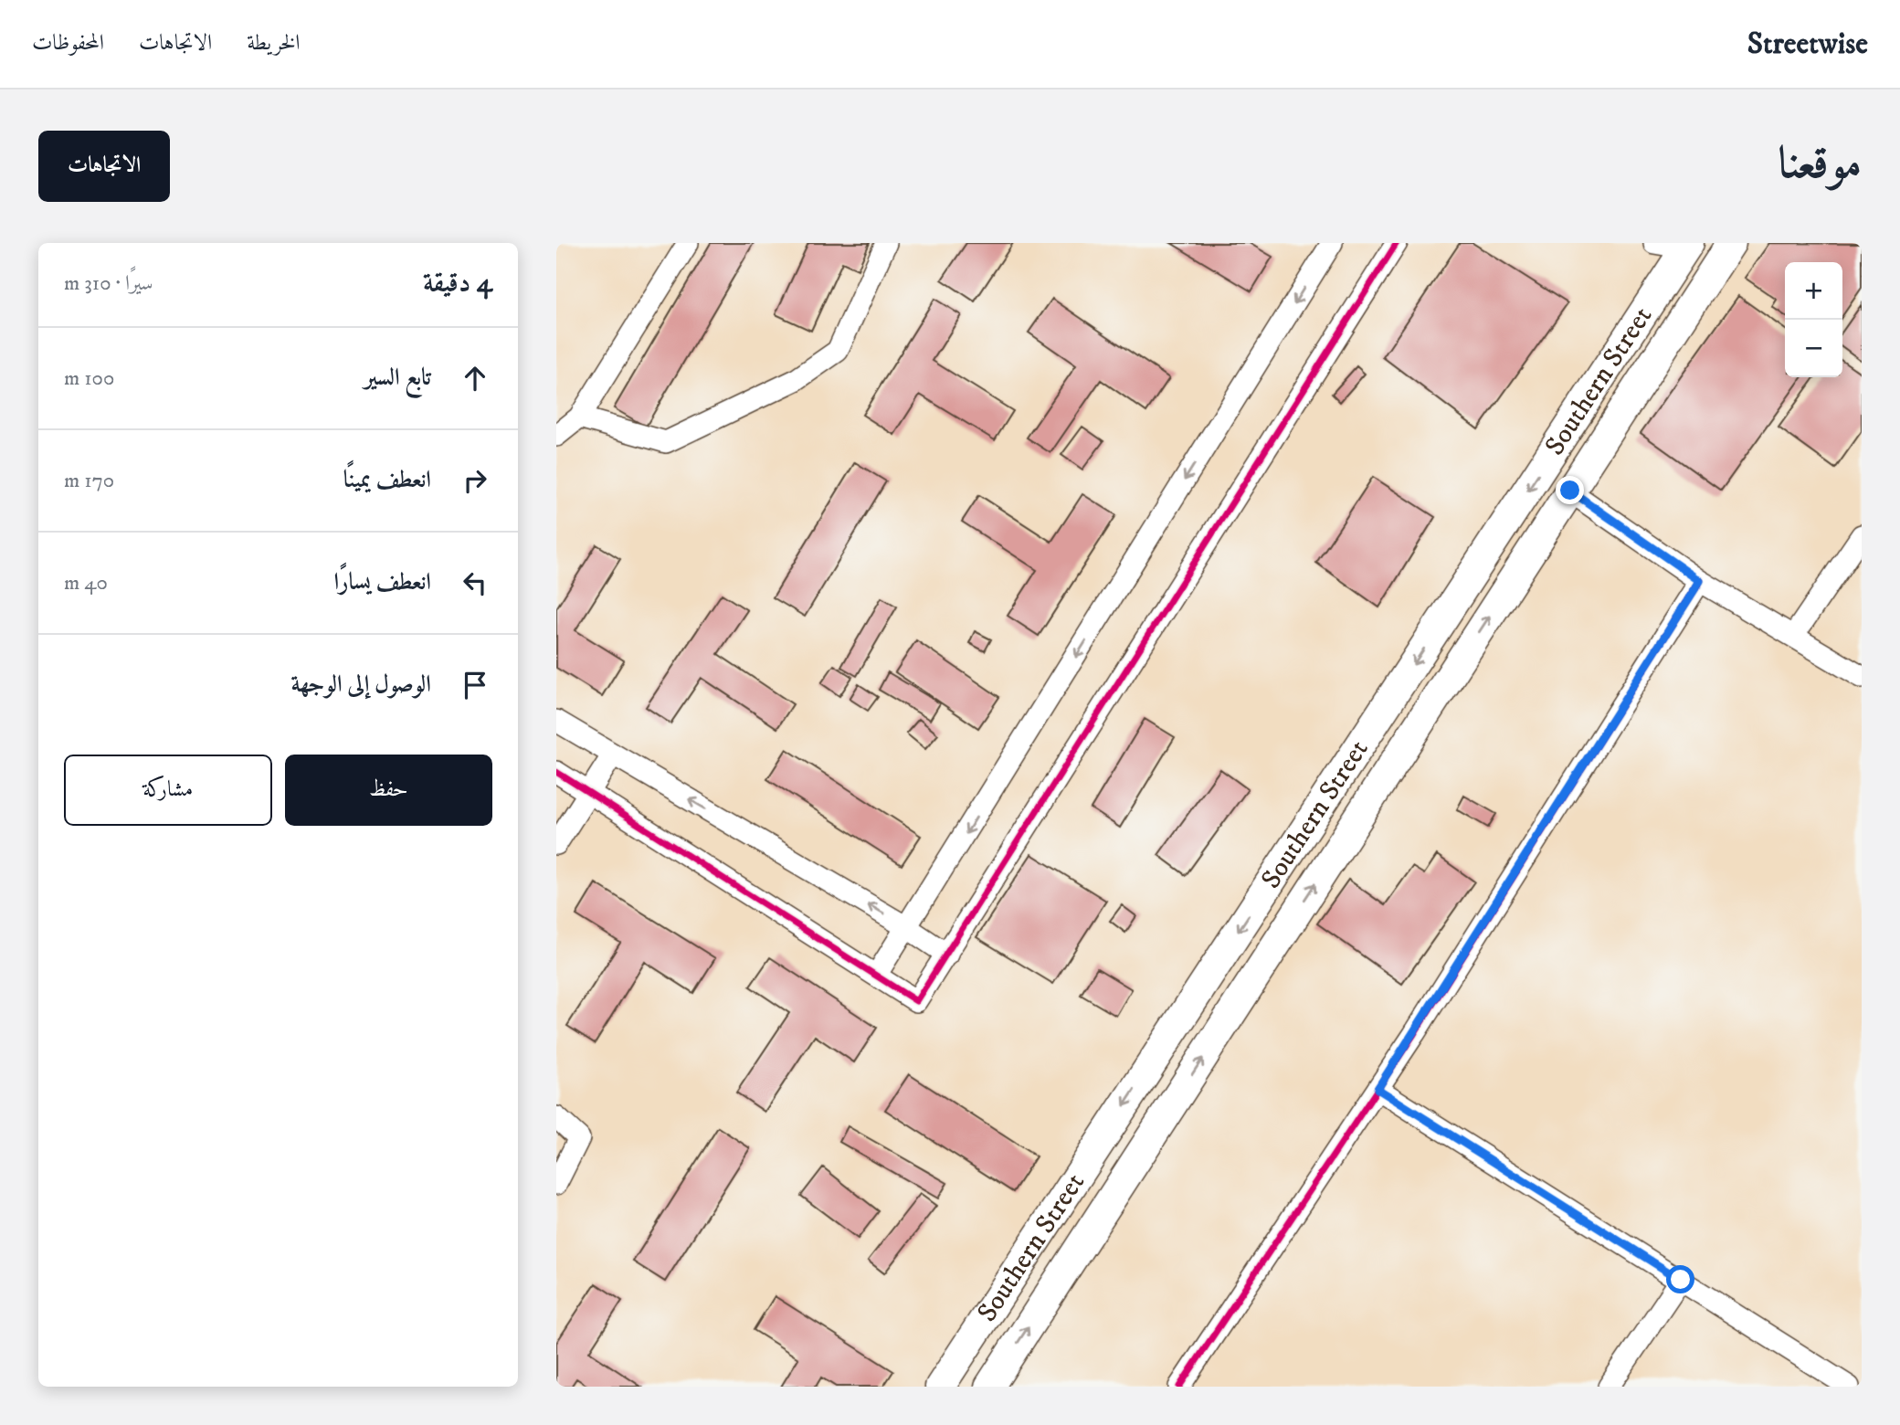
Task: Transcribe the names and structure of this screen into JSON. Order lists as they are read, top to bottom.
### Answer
{
  "streets": {
    "main road": ["Southern Street"]
  },
  "page": {
    "header": "Streetwise",
    "nav": ["الخريطة", "الاتجاهات", "المحفوظات"],
    "title": "موقعنا",
    "buttons": [
      "الاتجاهات",
      ["حفظ", "مشاركة"]
    ],
    "heading": ["4 دقيقة", "سيرًا · 310 m"],
    "map_buttons": ["+", "−"],
    "list": [
      ["تابع السير", "100 m"],
      ["انعطف يمينًا", "170 m"],
      ["انعطف يسارًا", "40 m"],
      "الوصول إلى الوجهة"
    ]
  }
}
